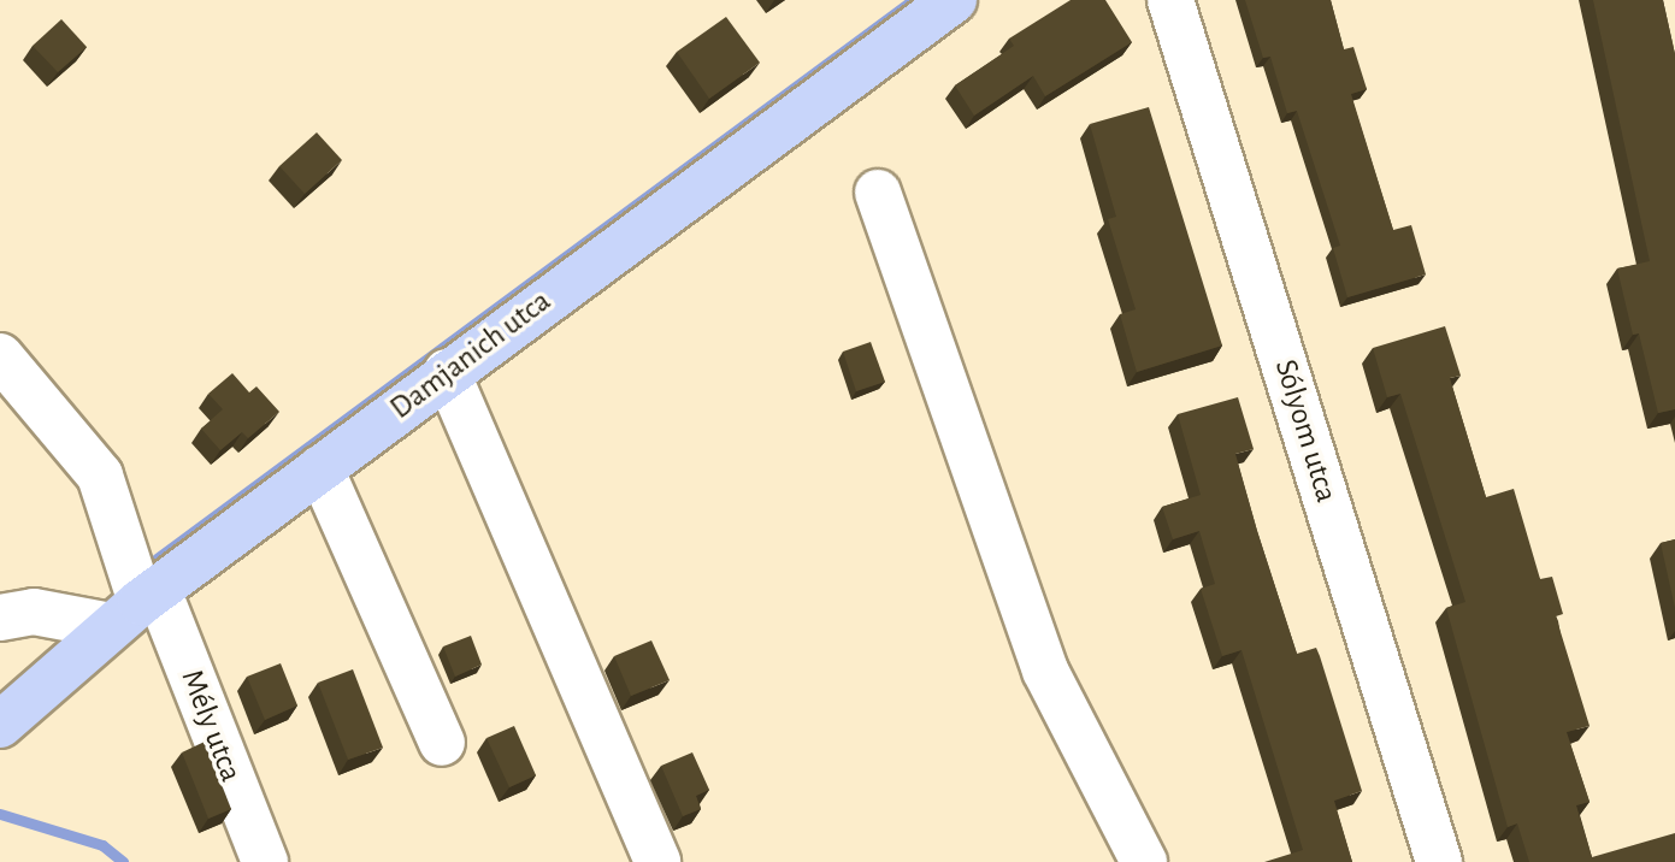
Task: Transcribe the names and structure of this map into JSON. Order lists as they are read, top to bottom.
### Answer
{
  "streets": {
    "main road": ["Damjanich utca"],
    "street": ["Sólyom utca", "Mély utca"]
  },
  "crossings": [
    ["Damjanich utca", "Mély utca"]
  ]
}
